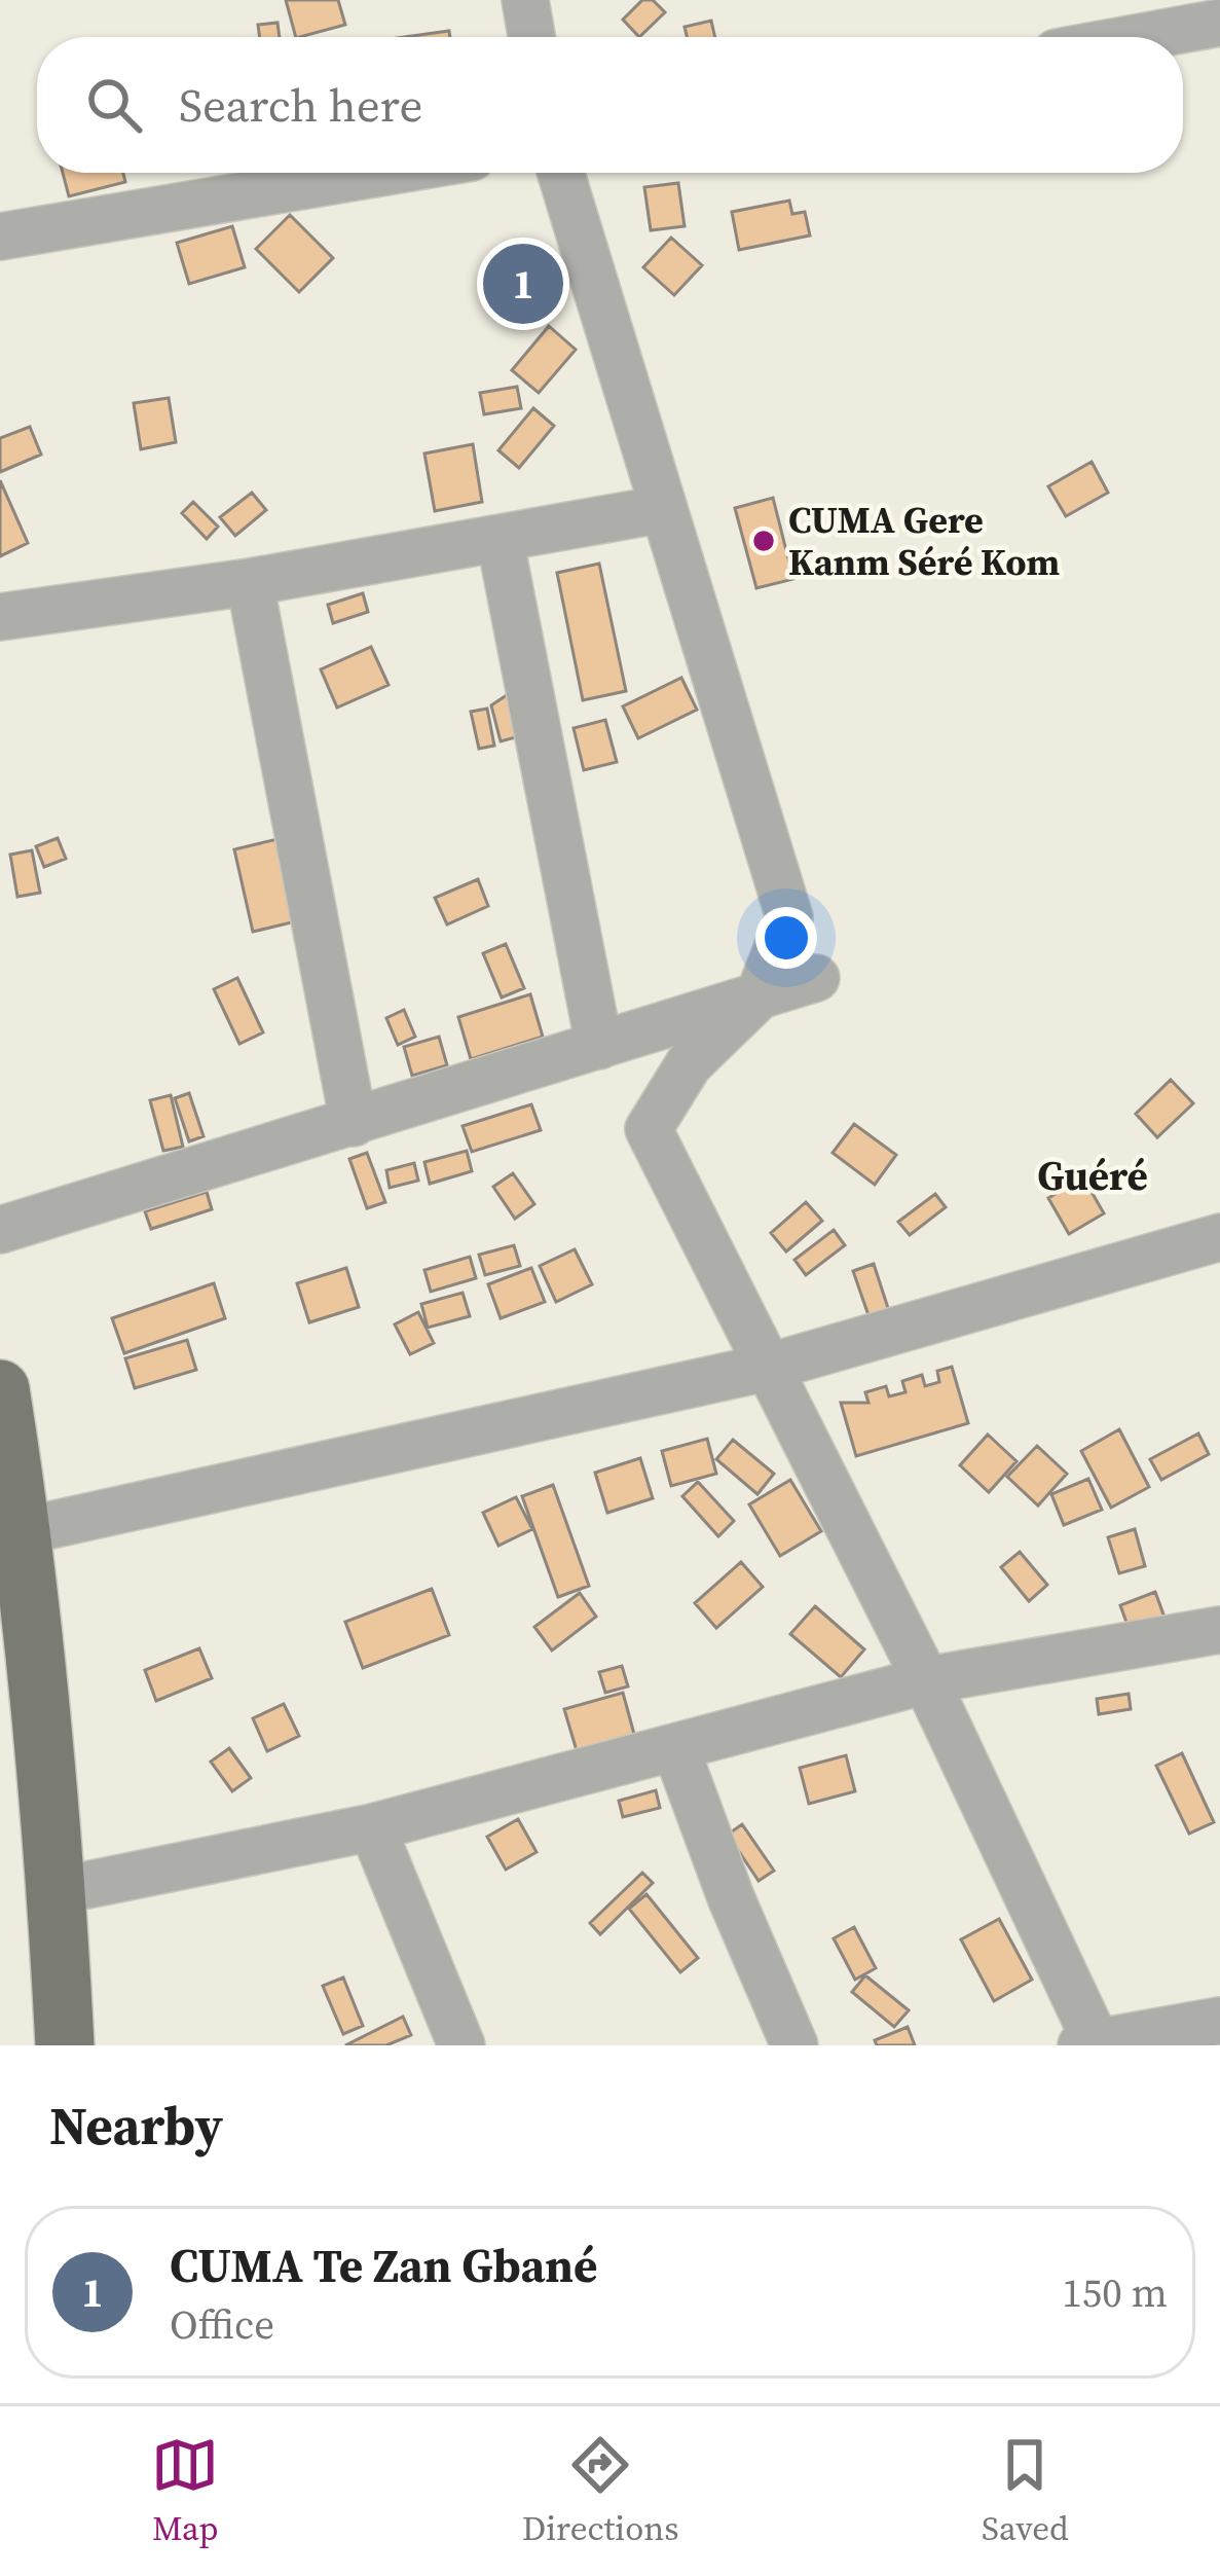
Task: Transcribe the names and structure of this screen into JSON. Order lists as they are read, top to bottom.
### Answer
{
  "districts": ["Guéré"],
  "places": ["CUMA Gere Kanm Séré Kom"],
  "page": {
    "search": "Search here",
    "pins": "1",
    "heading": "Nearby",
    "list": [
      {
        "mark": "1",
        "name": "CUMA Te Zan Gbané",
        "note": "Office",
        "value": "150 m"
      }
    ],
    "nav": ["Map", "Directions", "Saved"]
  }
}
